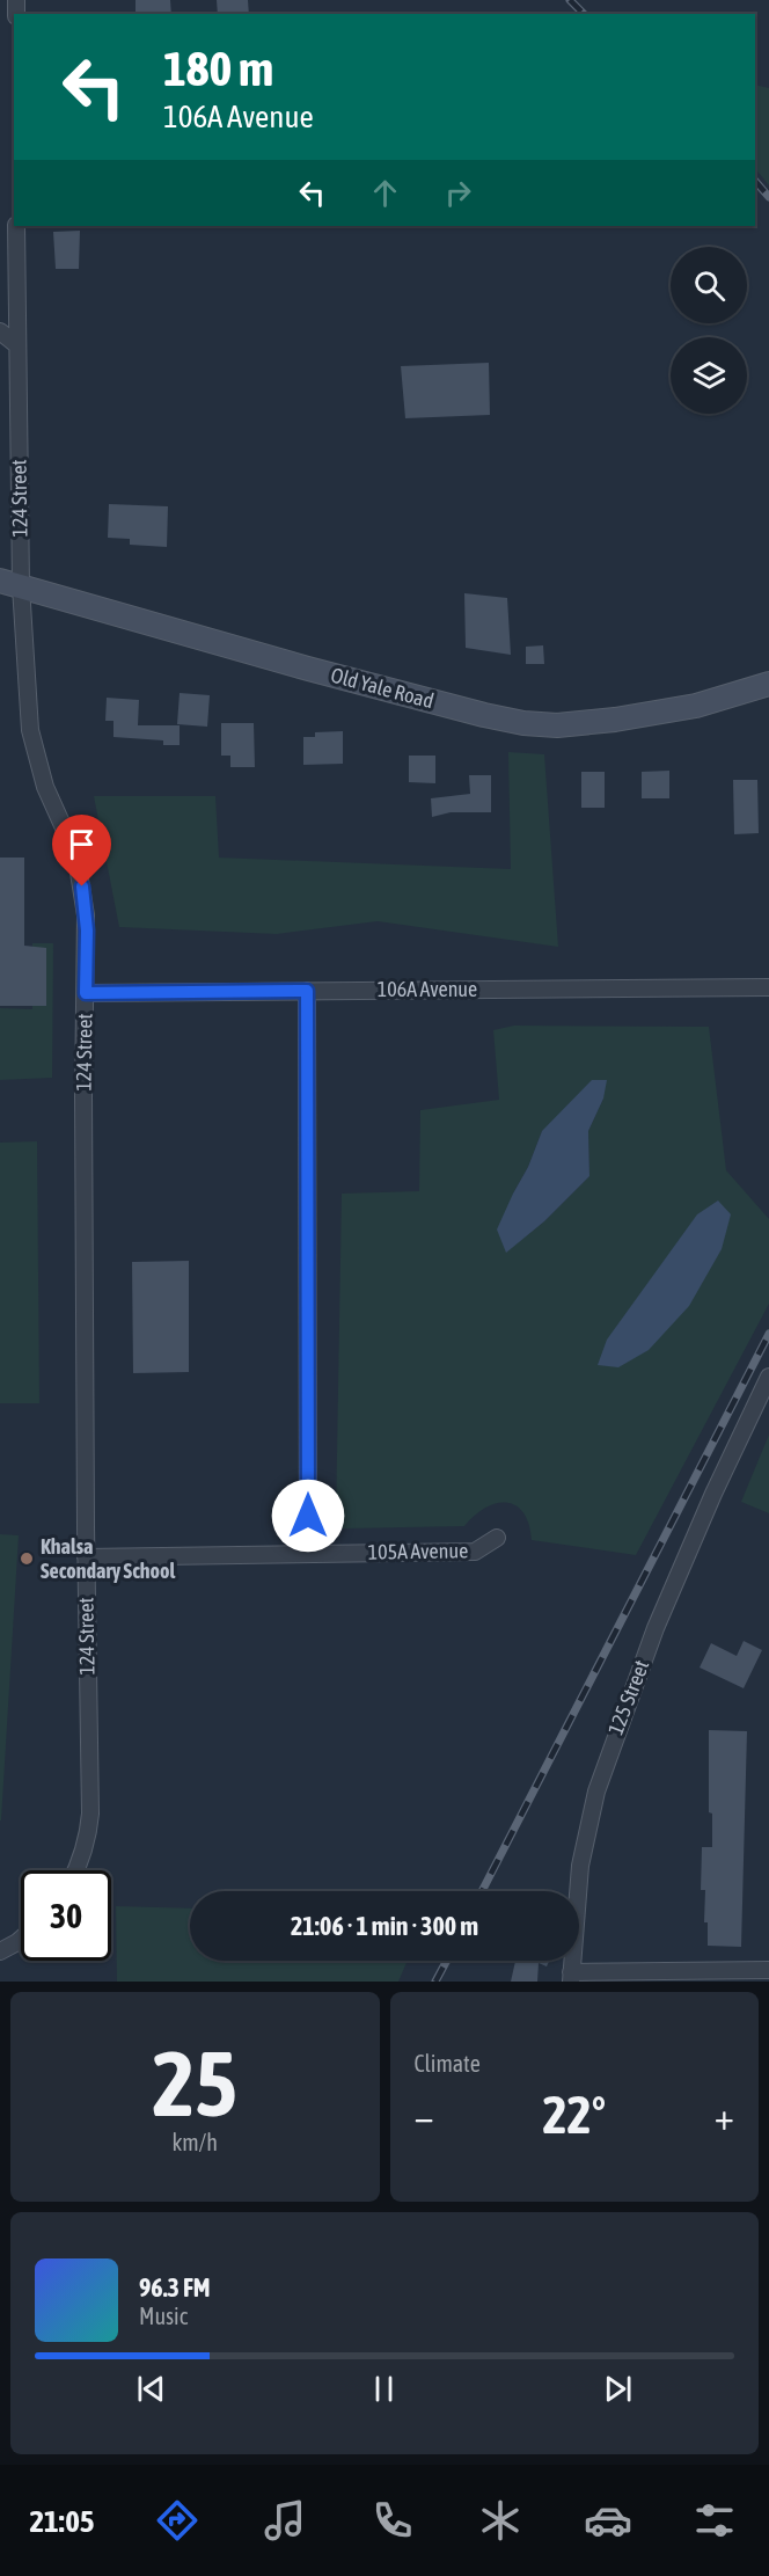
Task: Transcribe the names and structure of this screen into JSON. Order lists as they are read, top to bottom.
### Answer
{
  "streets": {
    "main road": ["Old Yale Road"],
    "street": [
      "124 Street",
      "106A Avenue",
      "105A Avenue",
      "125 Street"
    ]
  },
  "crossings": [
    ["124 Street", "Old Yale Road"],
    ["124 Street", "106A Avenue"],
    ["124 Street", "105A Avenue"]
  ],
  "places": ["Khalsa Secondary School"],
  "page": {
    "turn": ["180 m", "106A Avenue"],
    "limit": "30",
    "trip": "21:06 · 1 min · 300 m",
    "tile": [
      ["25", "km/h"],
      "Climate"
    ],
    "heat": ["−", "22°", "+"],
    "song": ["96.3 FM", "Music"],
    "tabs": "21:05"
  }
}
